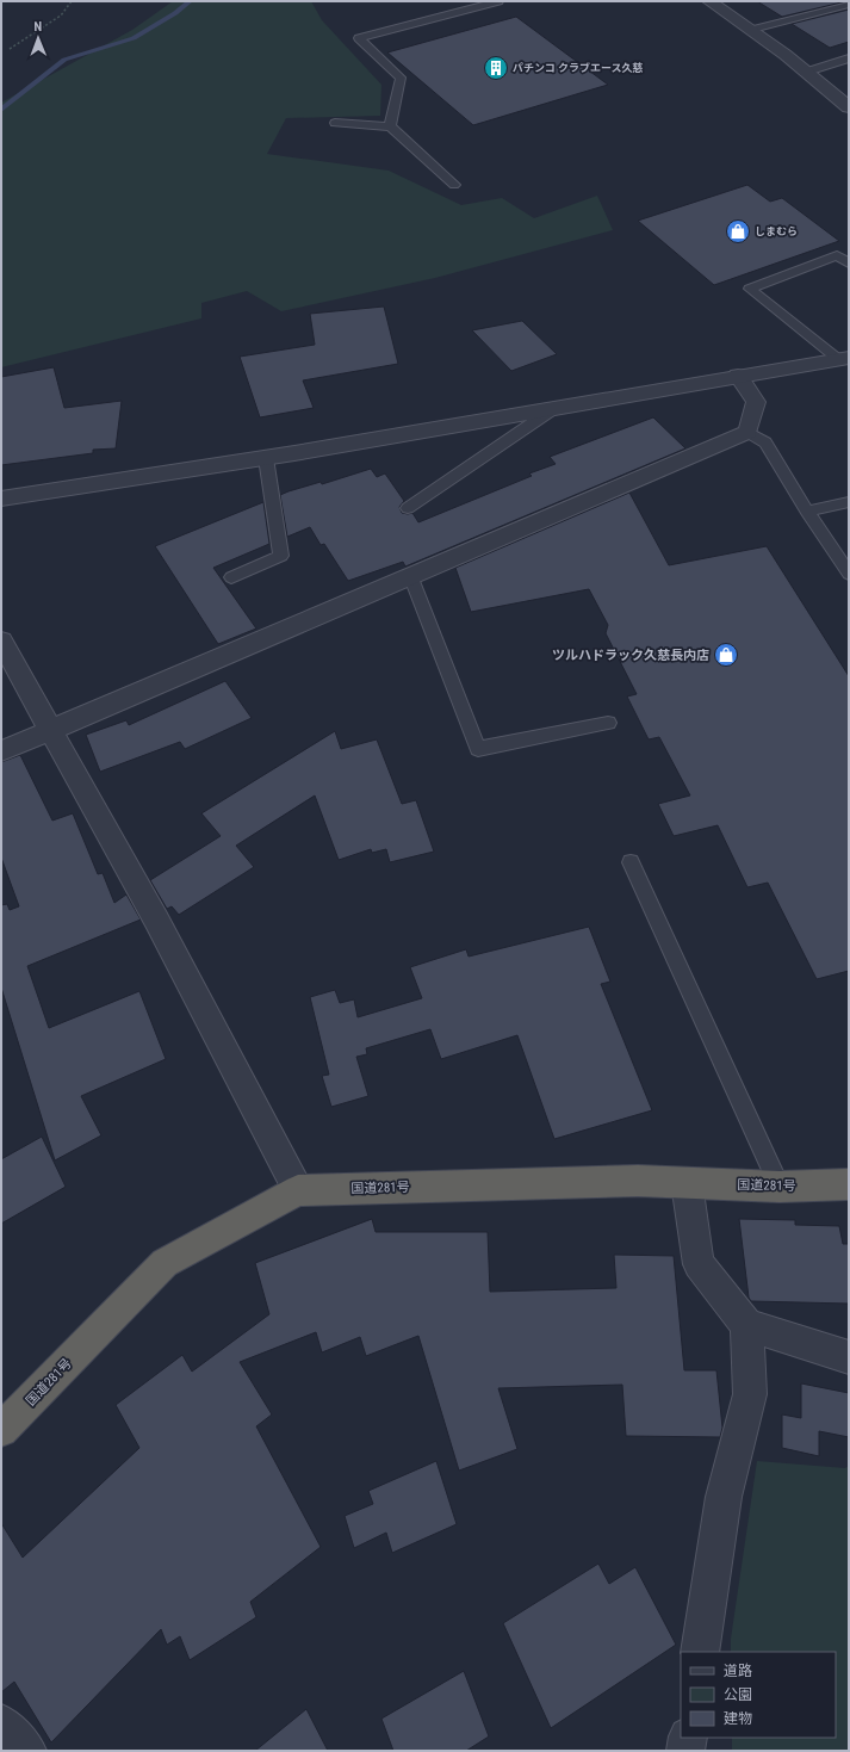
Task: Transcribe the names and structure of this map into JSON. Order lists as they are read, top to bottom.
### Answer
{
  "streets": {
    "highway": ["国道281号"]
  },
  "places": {
    "building": ["パチンコ クラブエース久慈"],
    "shop": ["しまむら", "ツルハドラック久慈長内店"]
  },
  "legend": ["道路", "公園", "建物"],
  "north": "top"
}
